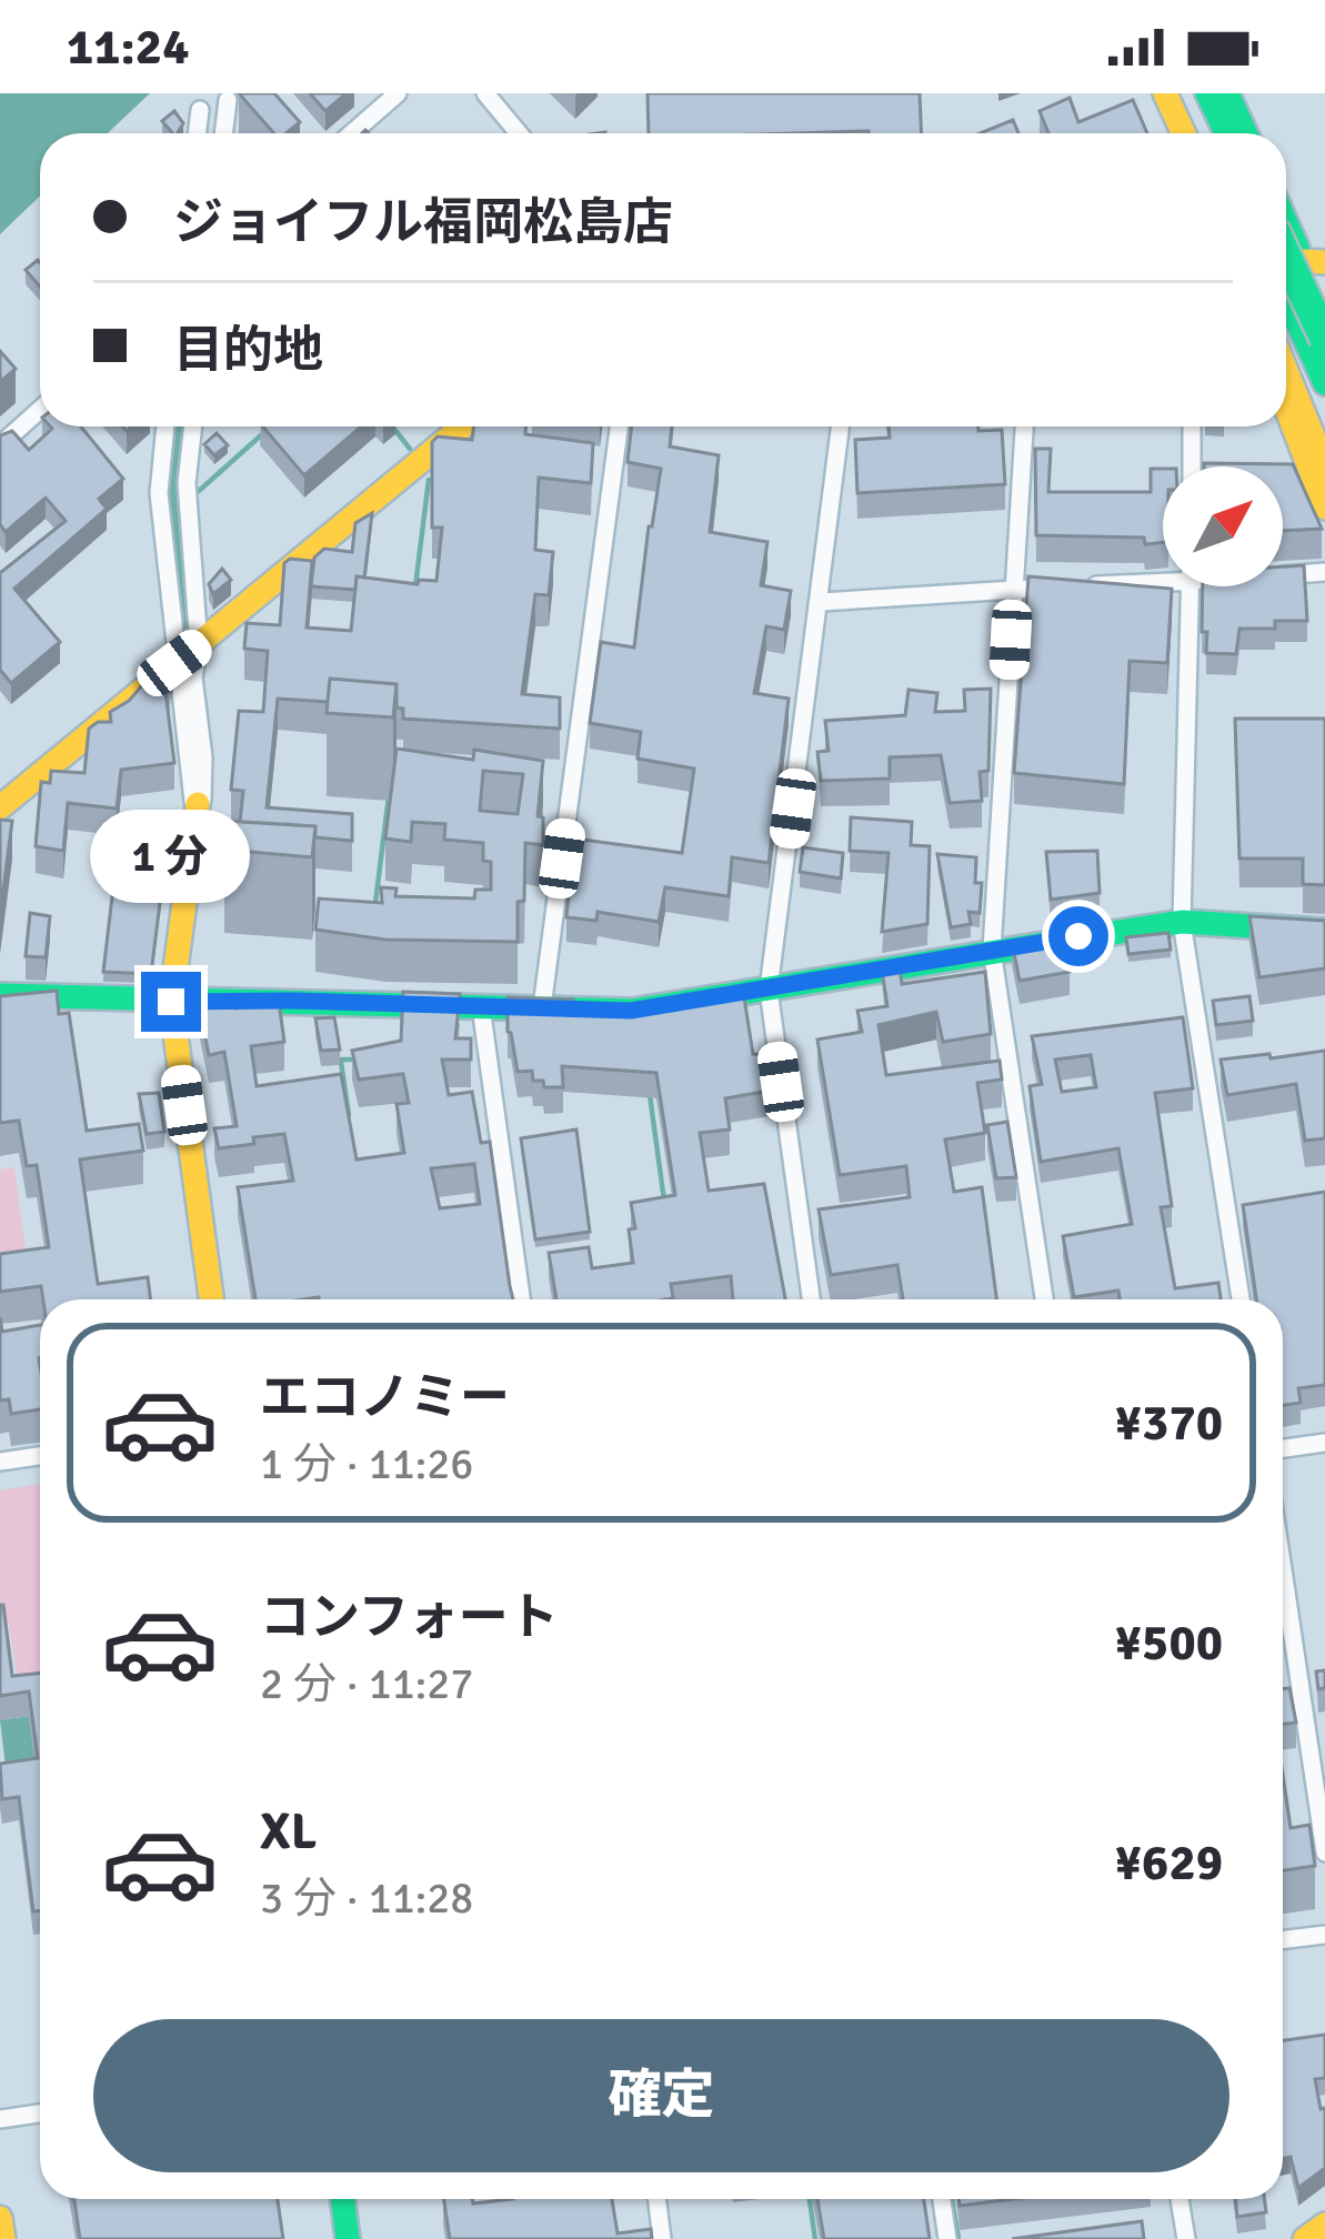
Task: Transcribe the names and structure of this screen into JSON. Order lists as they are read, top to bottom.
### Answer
{
  "north": "top right",
  "page": {
    "status": "11:24",
    "banner": ["ジョイフル福岡松島店", "目的地"],
    "bubble": "1 分",
    "list": [
      {
        "name": "エコノミー",
        "note": "1 分 · 11:26",
        "value": "¥370"
      },
      {
        "name": "コンフォート",
        "note": "2 分 · 11:27",
        "value": "¥500"
      },
      {
        "name": "XL",
        "note": "3 分 · 11:28",
        "value": "¥629"
      }
    ],
    "buttons": "確定"
  }
}
